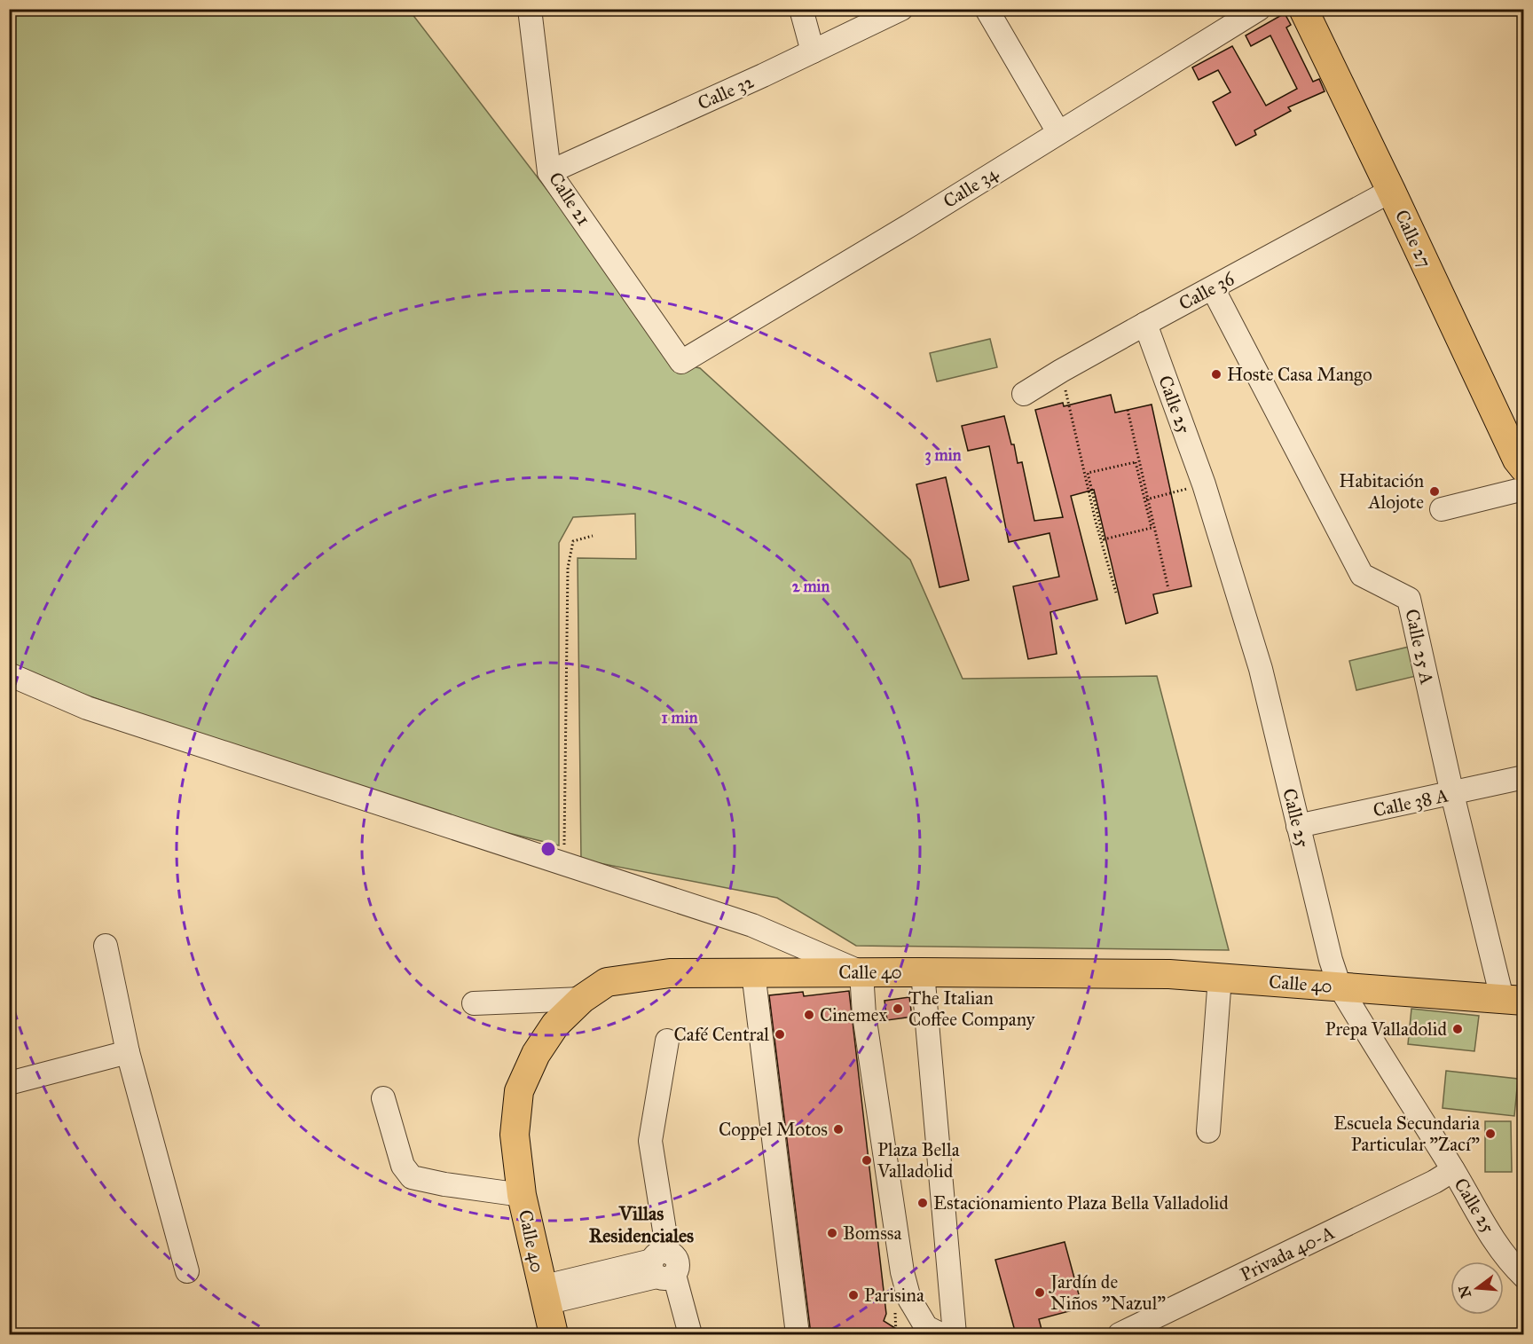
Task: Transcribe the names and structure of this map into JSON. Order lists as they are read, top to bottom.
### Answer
{
  "streets": {
    "main road": ["Calle 27", "Calle 40"],
    "street": [
      "Calle 32",
      "Calle 34",
      "Calle 21",
      "Calle 36",
      "Calle 25",
      "Calle 25 A",
      "Calle 38 A",
      "Privada 40-A"
    ]
  },
  "crossings": [
    ["Calle 32", "Calle 21"],
    ["Calle 34", "Calle 21"],
    ["Calle 27", "Calle 36"],
    ["Calle 36", "Calle 25"],
    ["Calle 36", "Calle 25 A"],
    ["Calle 25", "Calle 38 A"],
    ["Calle 25", "Calle 40"],
    ["Calle 25", "Privada 40-A"],
    ["Calle 25 A", "Calle 38 A"],
    ["Calle 25 A", "Calle 40"]
  ],
  "districts": ["Villas Residenciales"],
  "places": [
    "Hoste Casa Mango",
    "Habitación Alojote",
    "The Italian Coffee Company",
    "Cinemex",
    "Prepa Valladolid",
    "Café Central",
    "Coppel Motos",
    "Escuela Secundaria Particular \"Zací\"",
    "Plaza Bella Valladolid",
    "Estacionamiento Plaza Bella Valladolid",
    "Bomssa",
    "Jardín de Niños \"Nazul\"",
    "Parisina"
  ],
  "north": "left",
  "rings": ["3 min", "2 min", "1 min"]
}
